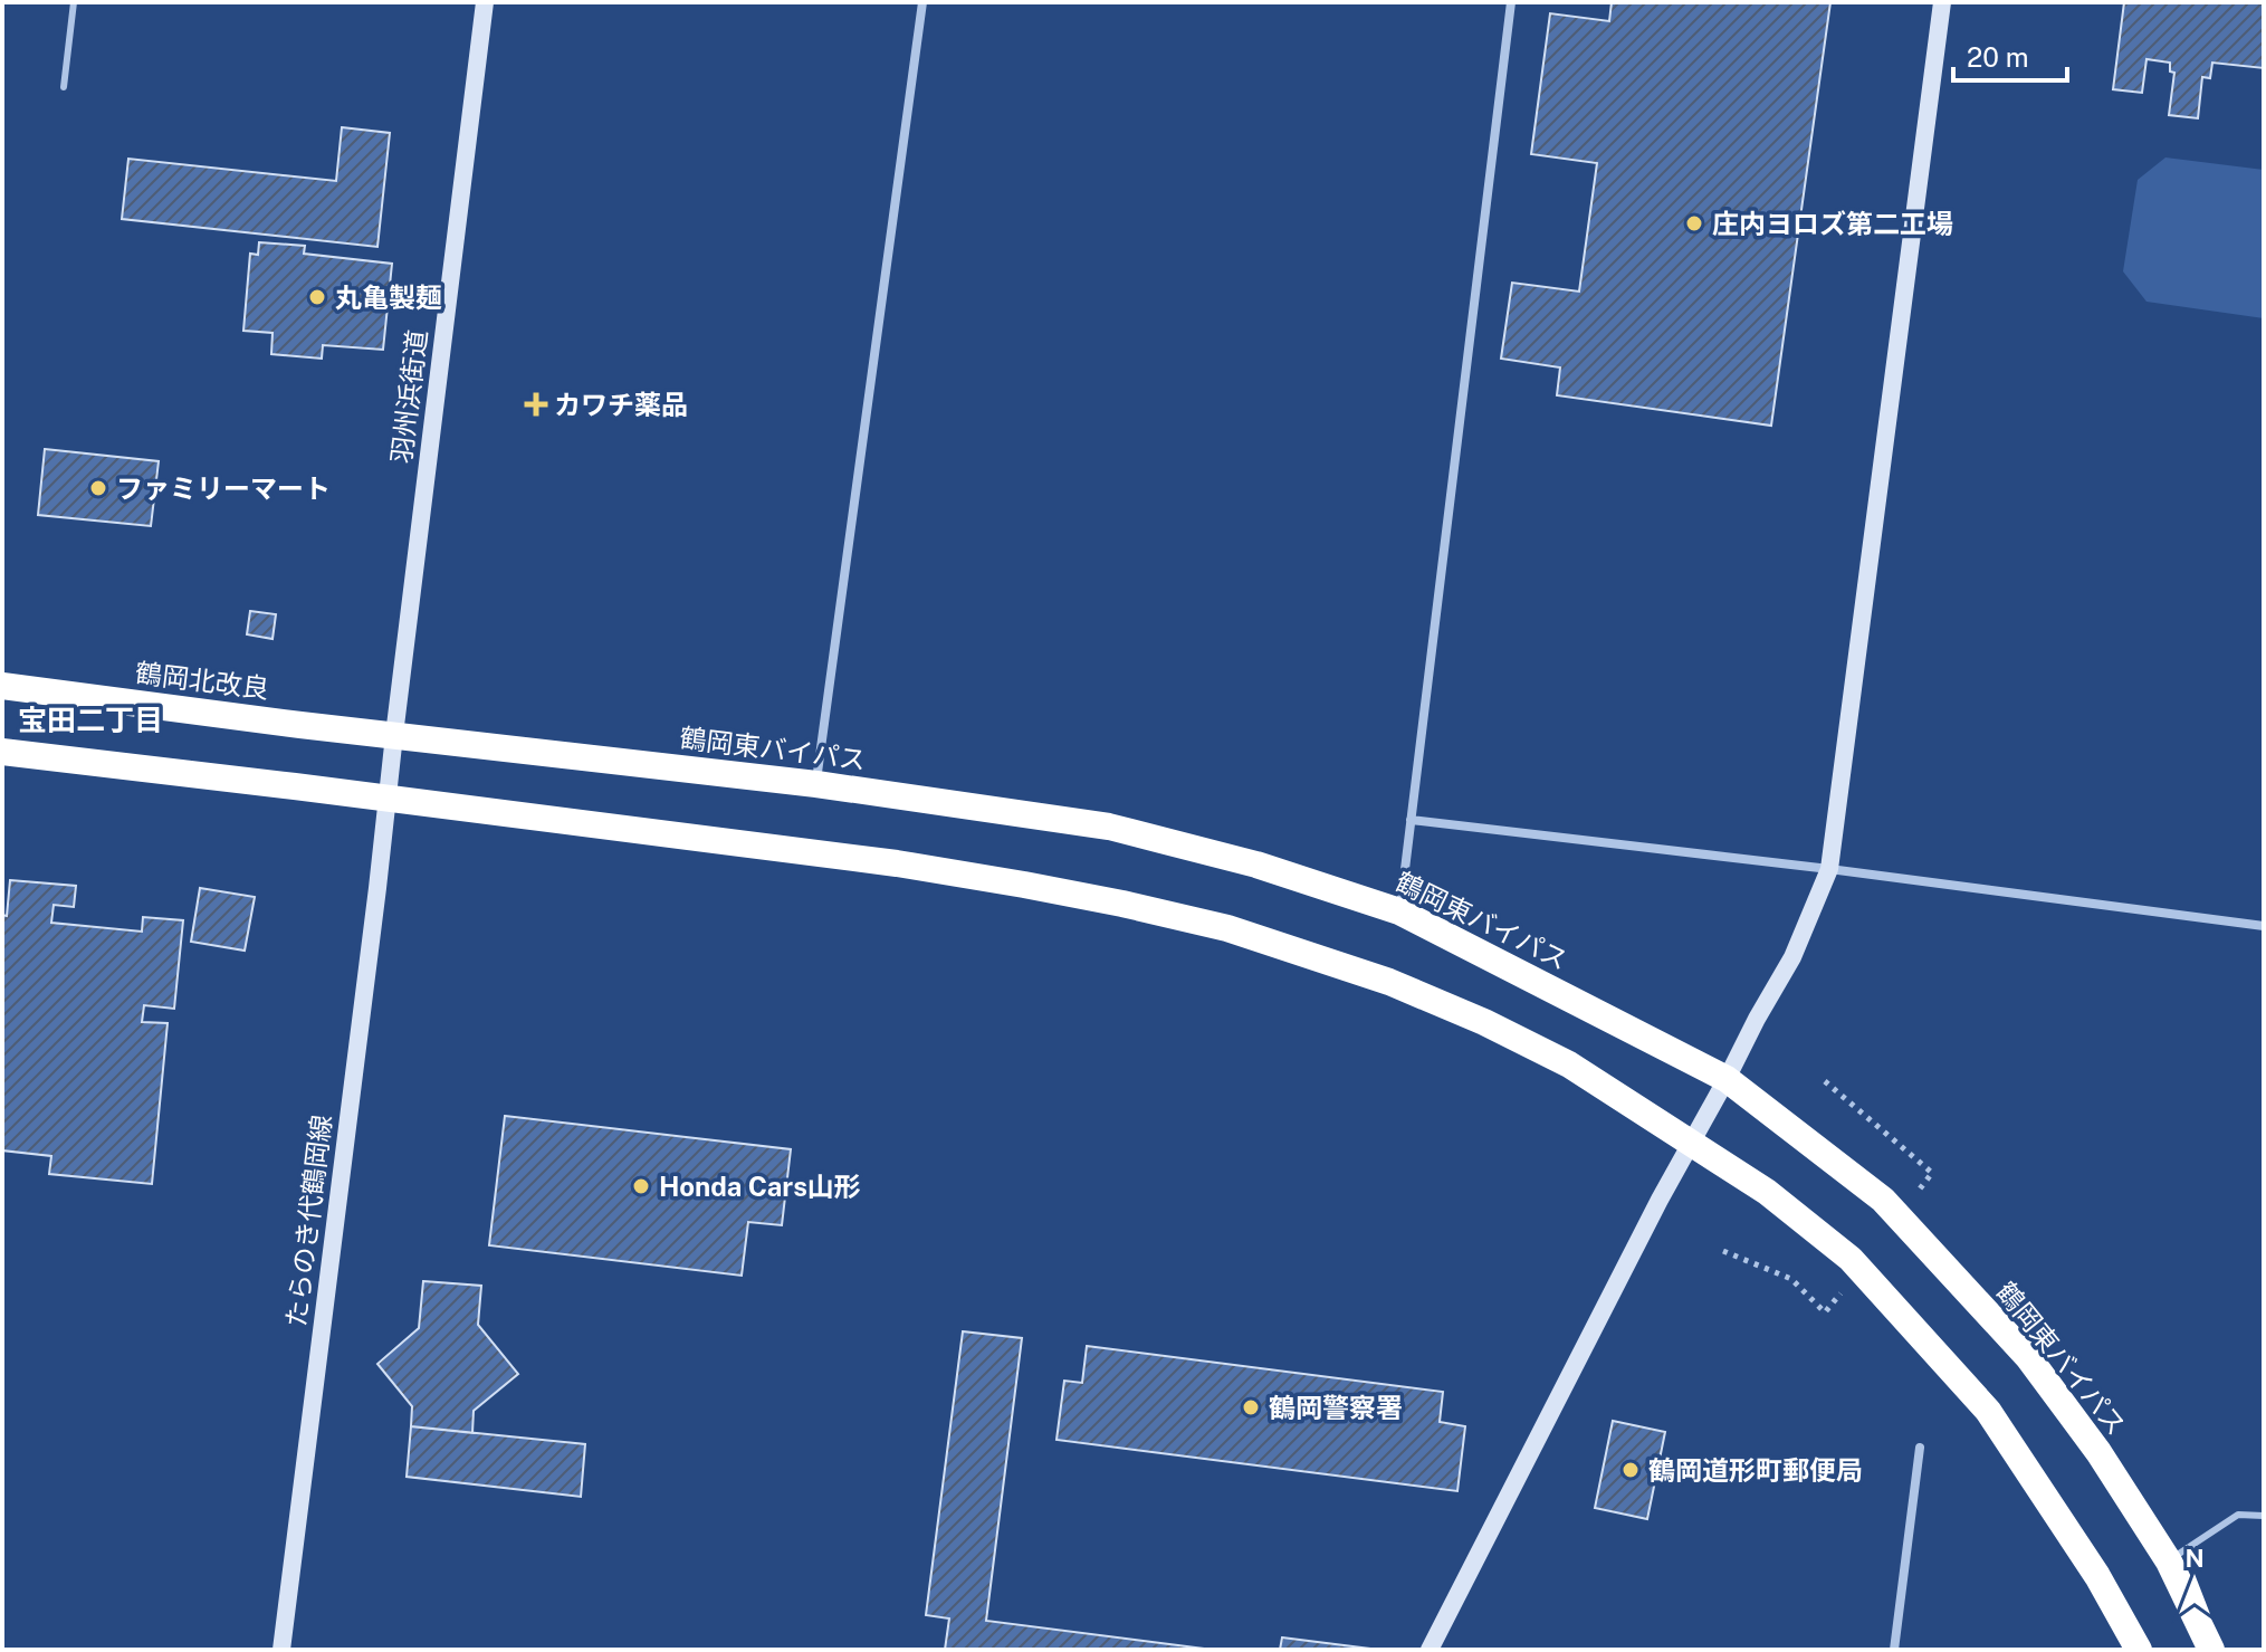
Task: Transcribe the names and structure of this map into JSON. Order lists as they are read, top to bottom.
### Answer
{
  "streets": {
    "highway": ["鶴岡北改良", "鶴岡東バイパス"],
    "street": ["羽州浜街道", "たらのき代鶴岡線"]
  },
  "crossings": [
    ["羽州浜街道", "鶴岡北改良"],
    ["羽州浜街道", "鶴岡東バイパス"],
    ["羽州浜街道", "たらのき代鶴岡線"],
    ["鶴岡北改良", "鶴岡東バイパス"]
  ],
  "districts": ["宝田二丁目"],
  "places": {
    "other": [
      "庄内ヨロズ第二工場",
      "丸亀製麺",
      "ファミリーマート",
      "Honda Cars山形",
      "鶴岡警察署",
      "鶴岡道形町郵便局"
    ],
    "health": ["カワチ薬品"]
  },
  "scale_bar": "20 m",
  "north": "top"
}
